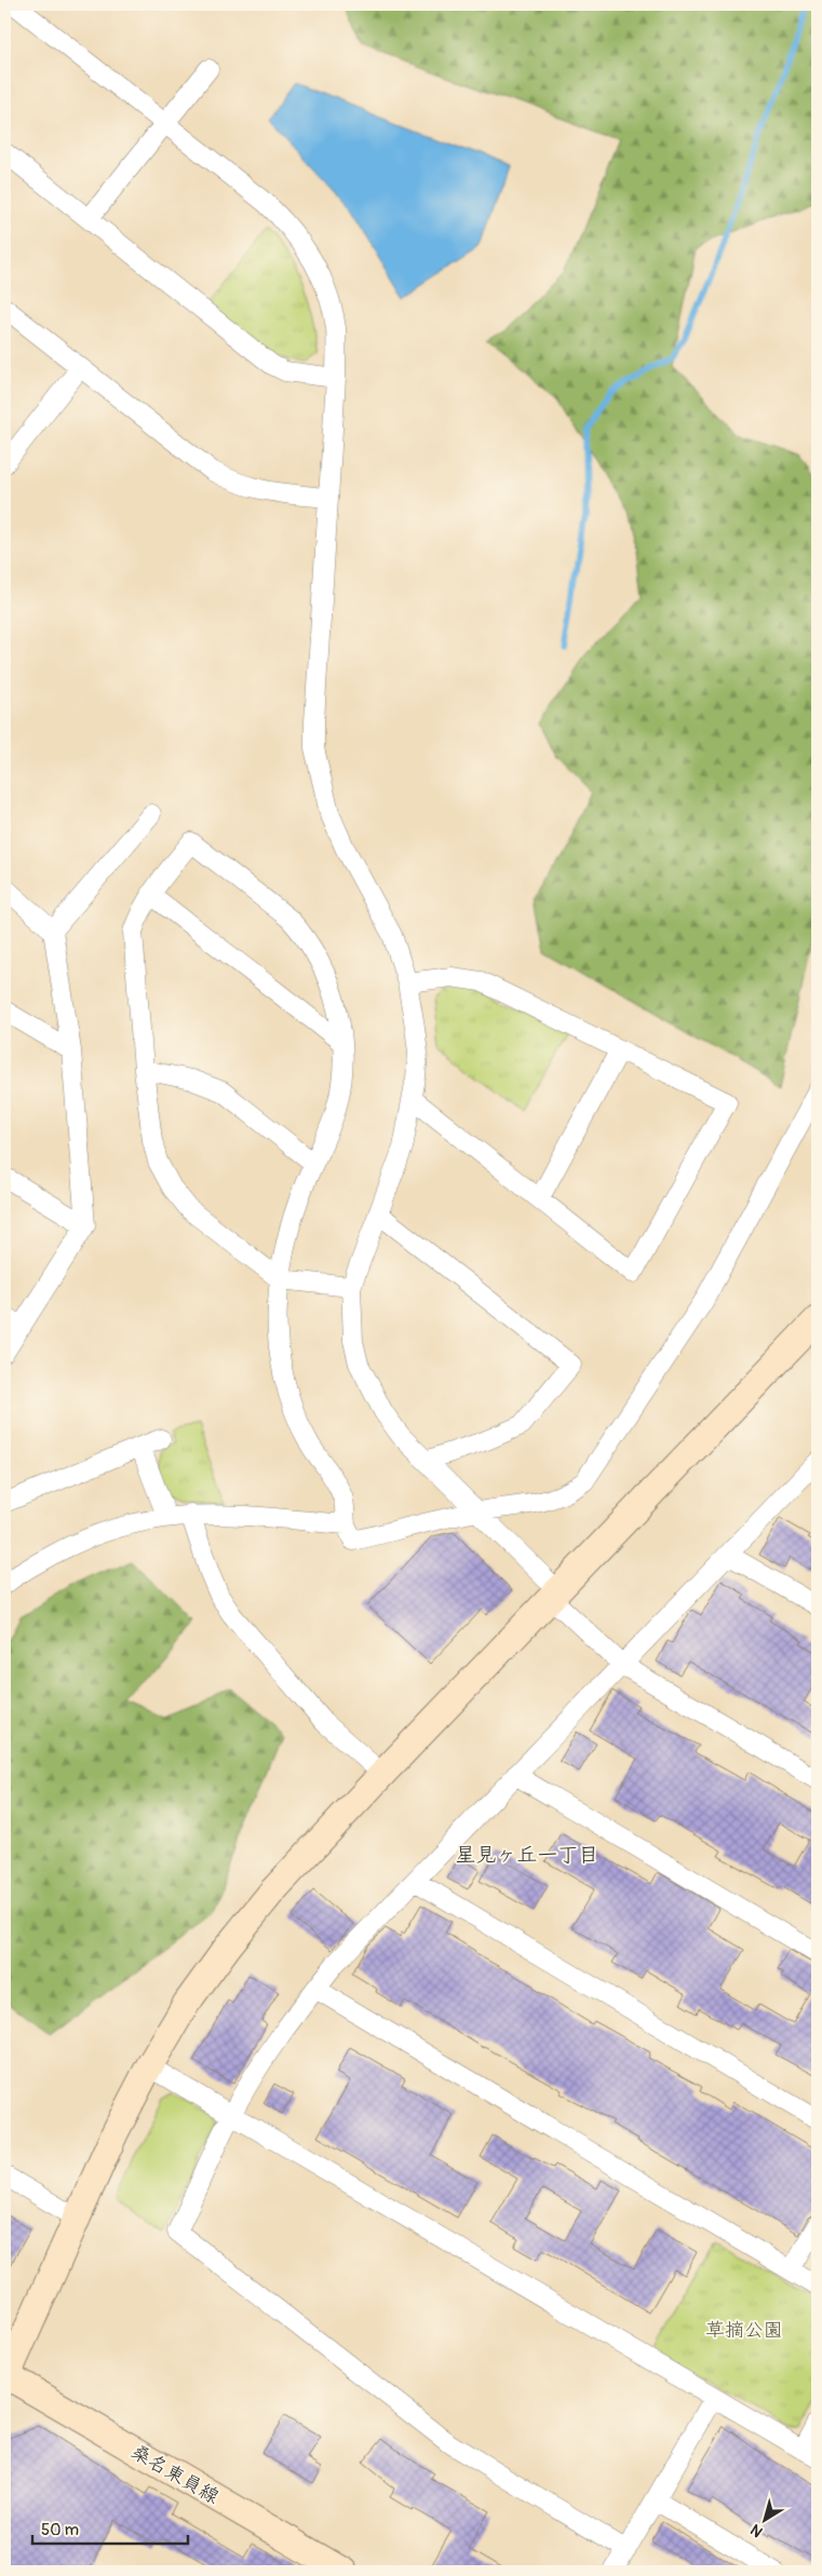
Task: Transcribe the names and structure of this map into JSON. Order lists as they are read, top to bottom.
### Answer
{
  "streets": {
    "street": ["桑名東員線"]
  },
  "districts": ["星見ヶ丘一丁目"],
  "parks": ["草摘公園"],
  "scale_bar": "50 m",
  "north": "bottom left"
}
